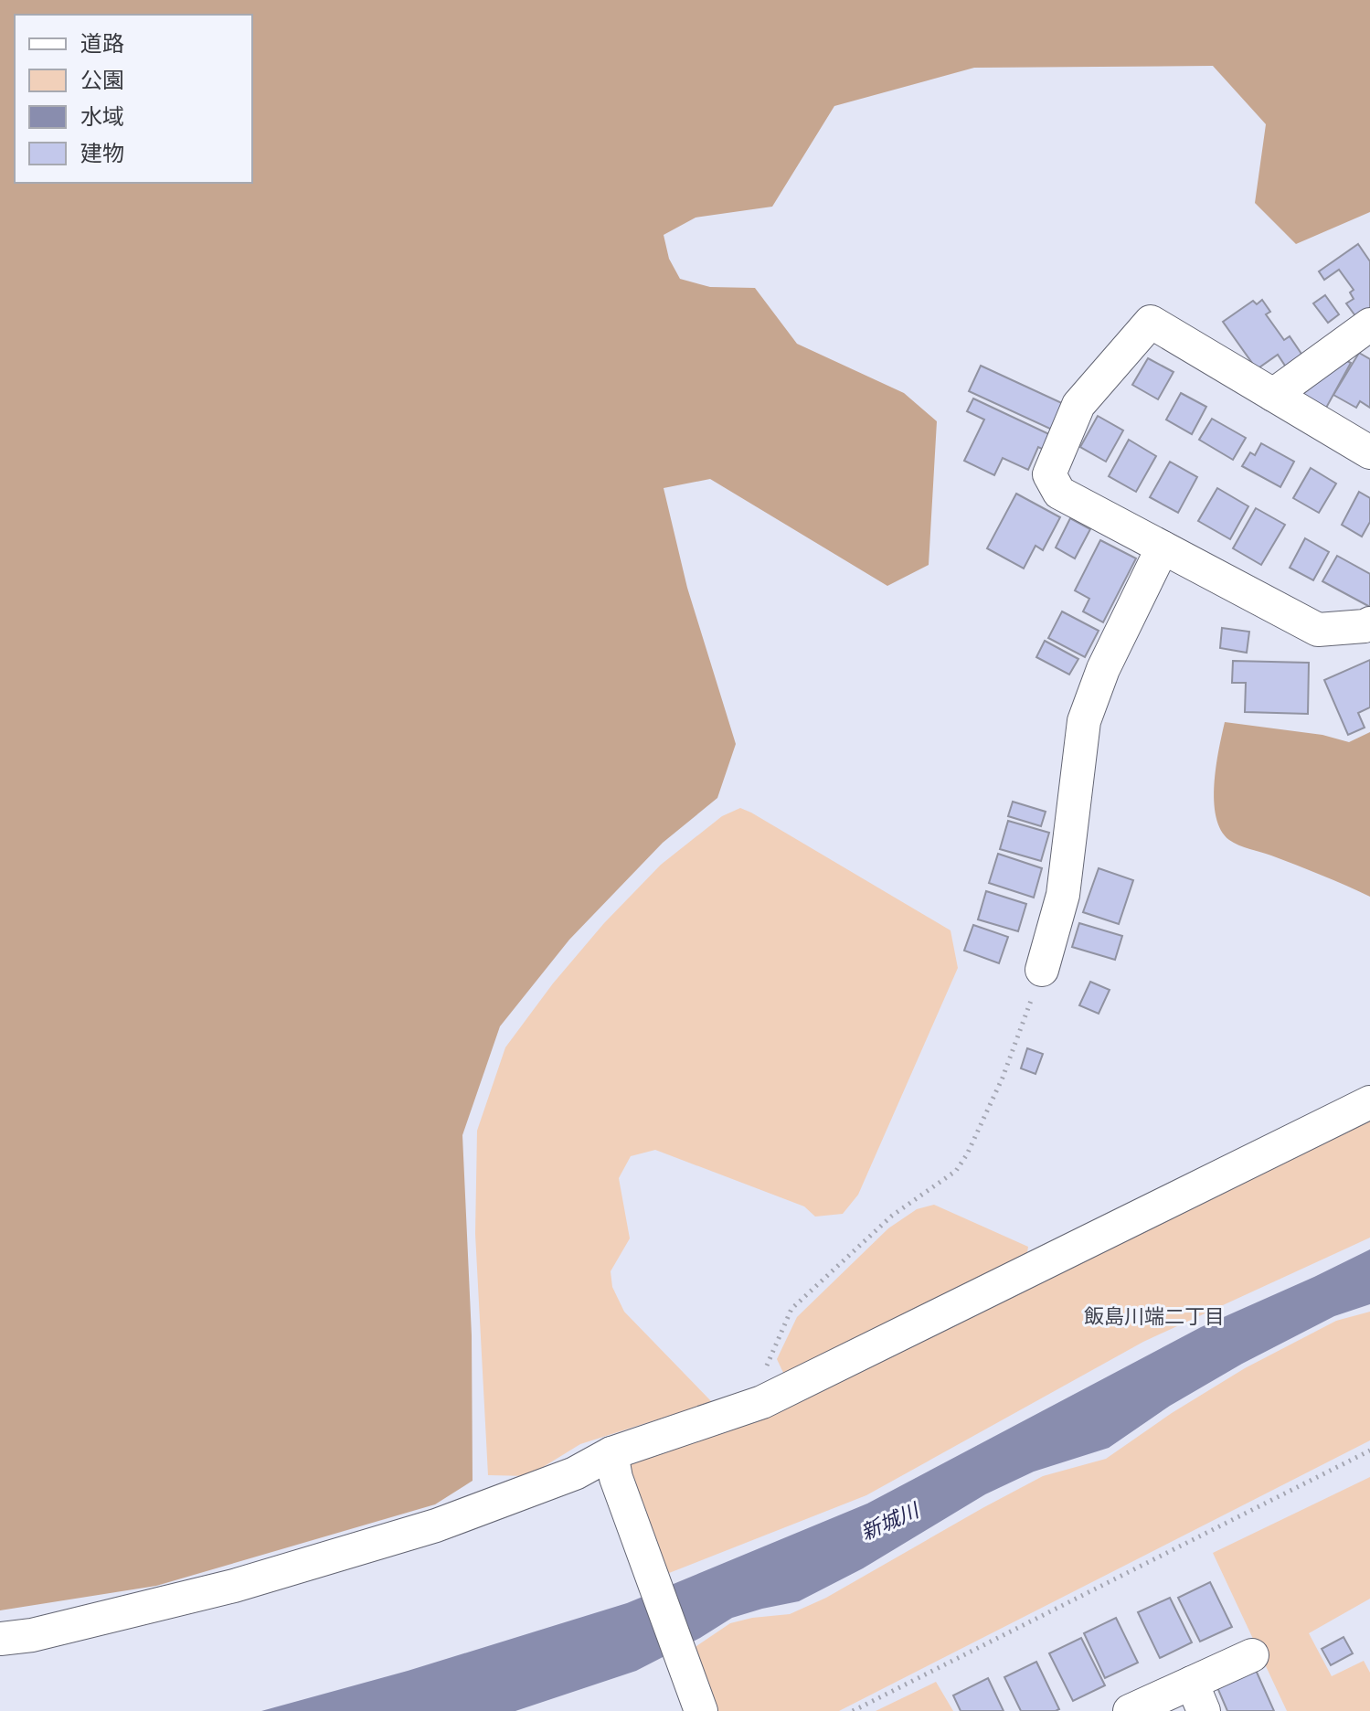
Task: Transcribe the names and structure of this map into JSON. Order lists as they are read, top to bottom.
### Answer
{
  "districts": ["飯島川端二丁目"],
  "water": ["新城川"],
  "legend": [
    "道路",
    "公園",
    "水域",
    "建物"
  ]
}
